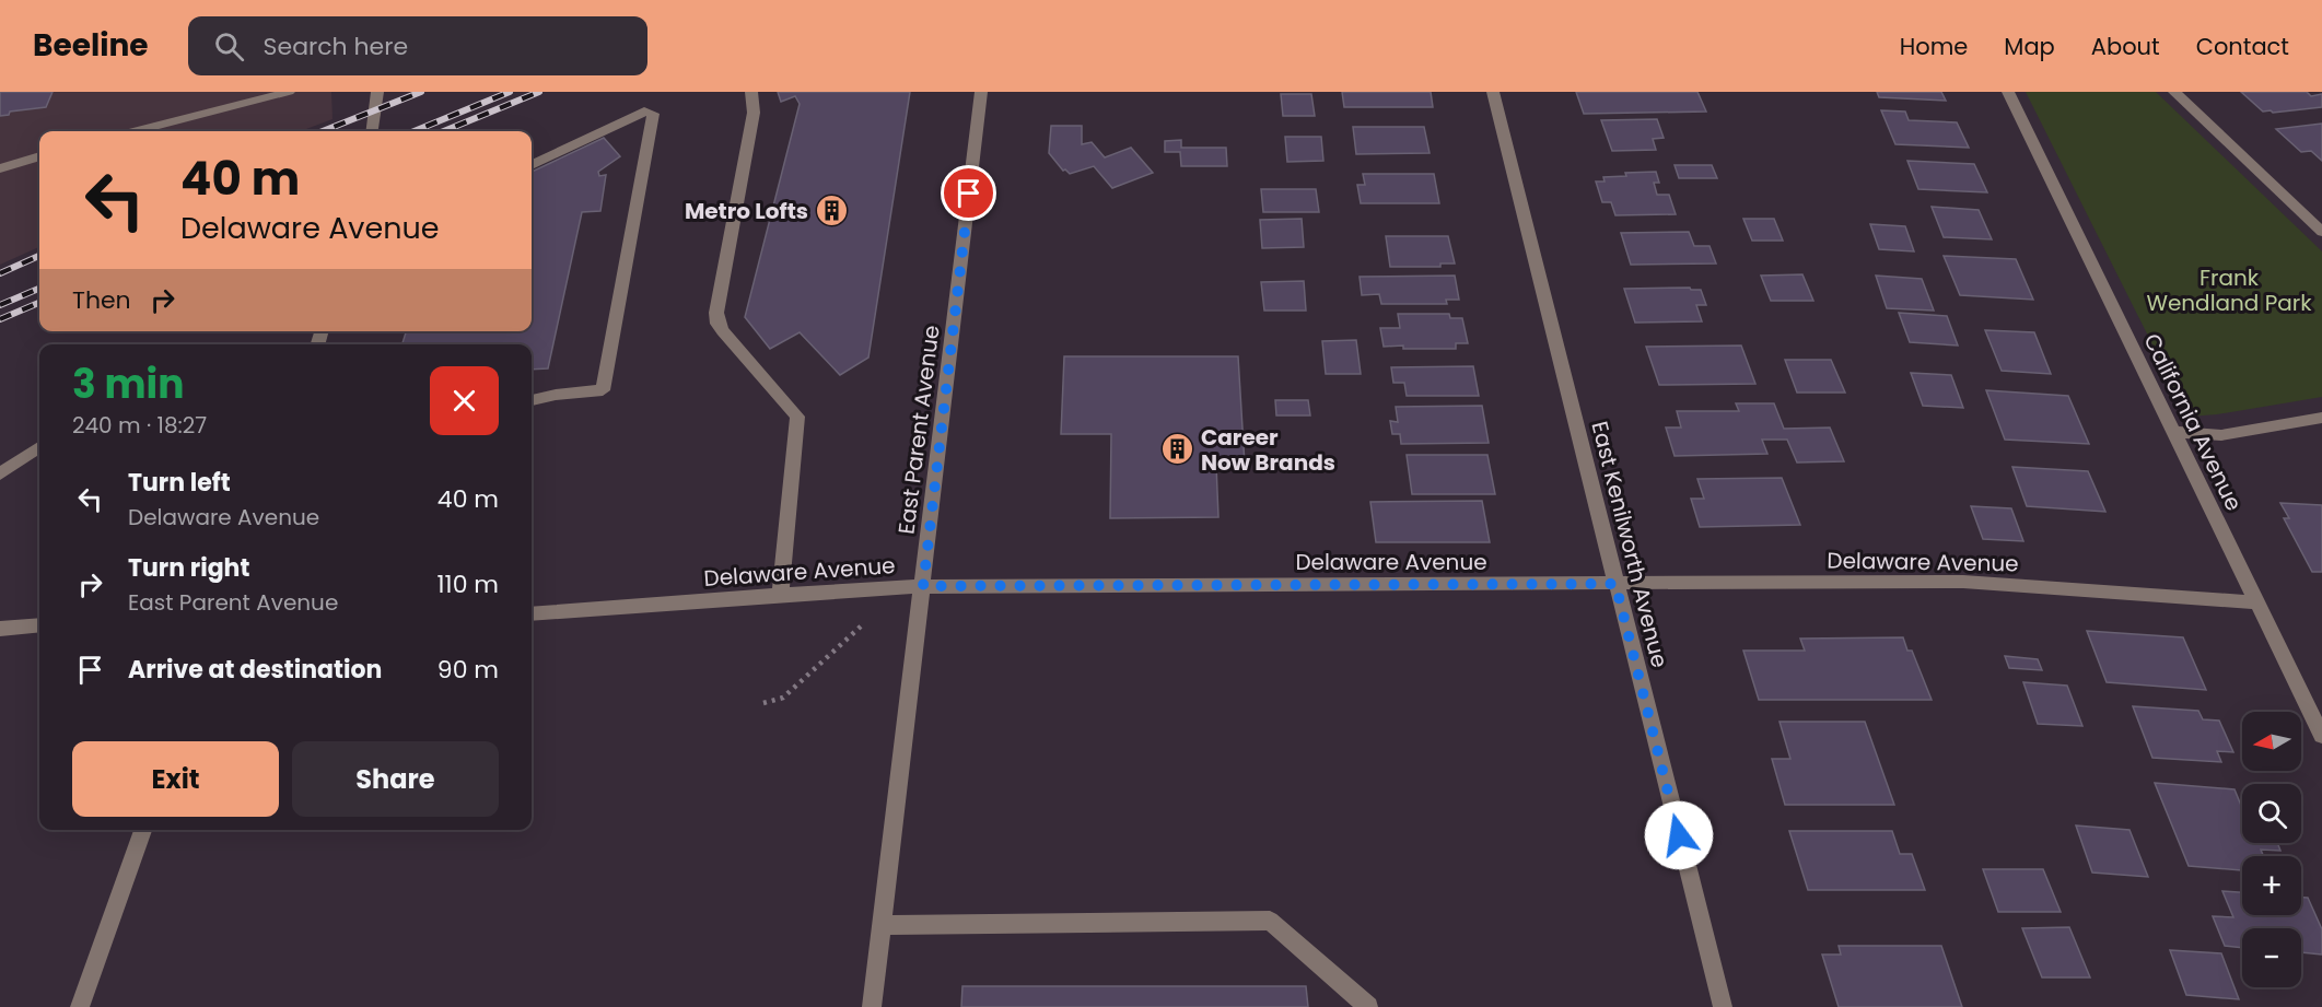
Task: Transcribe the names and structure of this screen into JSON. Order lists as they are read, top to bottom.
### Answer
{
  "streets": {
    "street": [
      "California Avenue",
      "East Parent Avenue",
      "East Kenilworth Avenue",
      "Delaware Avenue"
    ]
  },
  "crossings": [
    ["California Avenue", "Delaware Avenue"],
    ["East Parent Avenue", "Delaware Avenue"],
    ["East Kenilworth Avenue", "Delaware Avenue"]
  ],
  "parks": ["Frank Wendland Park"],
  "places": {
    "building": ["Metro Lofts", "Career Now Brands"]
  },
  "north": "left",
  "page": {
    "header": "Beeline",
    "search": "Search here",
    "nav": [
      "Home",
      "Map",
      "About",
      "Contact"
    ],
    "turn": ["40 m", "Delaware Avenue"],
    "then": "Then",
    "heading": ["3 min", "240 m · 18:27"],
    "list": [
      {
        "name": "Turn left",
        "note": "Delaware Avenue",
        "value": "40 m"
      },
      {
        "name": "Turn right",
        "note": "East Parent Avenue",
        "value": "110 m"
      },
      {
        "name": "Arrive at destination",
        "value": "90 m"
      }
    ],
    "map_buttons": ["+", "−"],
    "buttons": ["Exit", "Share"]
  }
}
